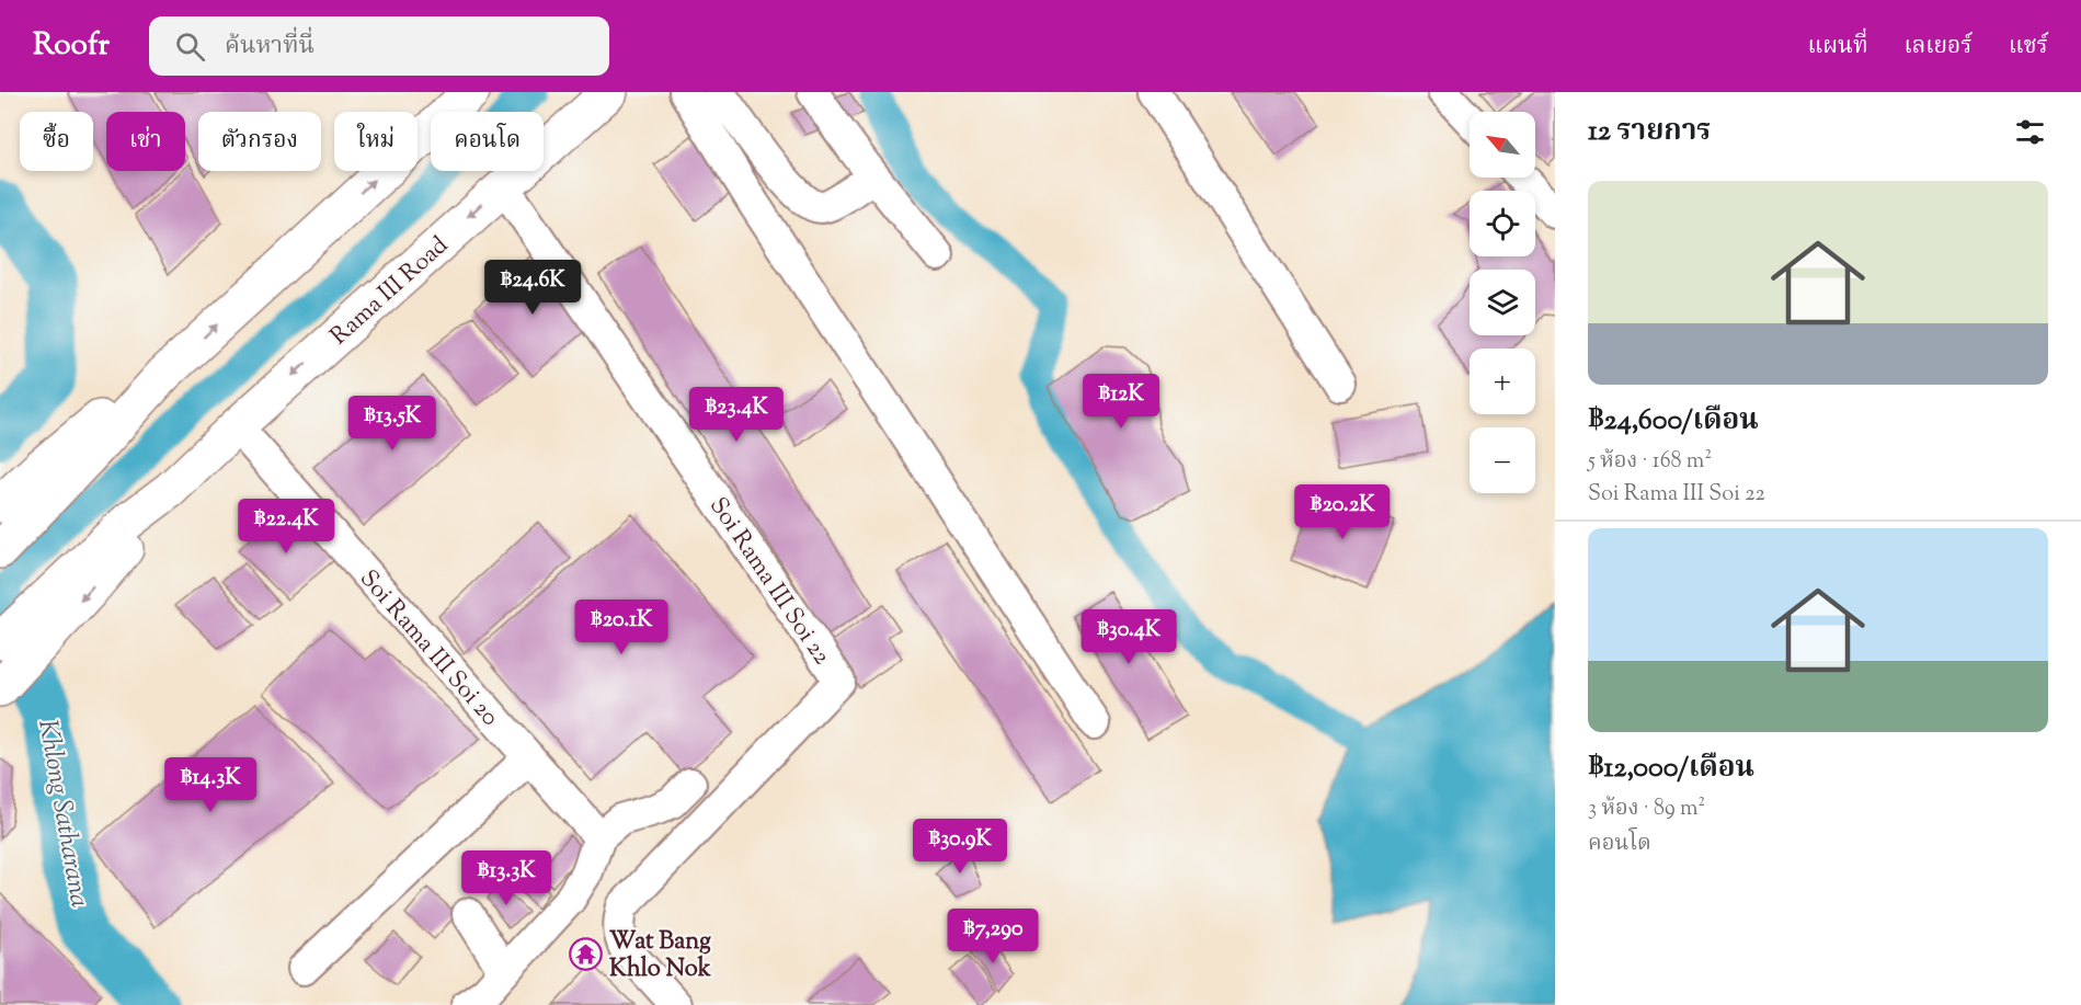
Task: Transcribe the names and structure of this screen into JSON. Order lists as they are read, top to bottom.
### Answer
{
  "streets": {
    "main road": ["Rama III Road"],
    "street": ["Soi Rama III Soi 22", "Soi Rama III Soi 20"]
  },
  "crossings": [
    ["Rama III Road", "Soi Rama III Soi 22"],
    ["Rama III Road", "Soi Rama III Soi 20"]
  ],
  "water": ["Khlong Satharana"],
  "places": {
    "temple": ["Wat Bang Khlo Nok"]
  },
  "north": "top left",
  "page": {
    "header": "Roofr",
    "search": "ค้นหาที่นี่",
    "nav": ["แผนที่", "เลเยอร์", "แชร์"],
    "heading": "12 รายการ",
    "map_buttons": ["+", "−"],
    "chip": [
      "ซื้อ",
      "เช่า",
      "ตัวกรอง",
      "ใหม่",
      "คอนโด"
    ],
    "list": [
      {
        "name": "฿24,600/เดือน",
        "note": "5 ห้อง · 168 m² · Soi Rama III Soi 22"
      },
      {
        "name": "฿12,000/เดือน",
        "note": "3 ห้อง · 89 m² · คอนโด"
      }
    ],
    "price": [
      "฿24.6K",
      "฿12K",
      "฿23.4K",
      "฿13.5K",
      "฿20.2K",
      "฿22.4K",
      "฿20.1K",
      "฿30.4K",
      "฿14.3K",
      "฿30.9K",
      "฿13.3K",
      "฿7,290"
    ]
  }
}
